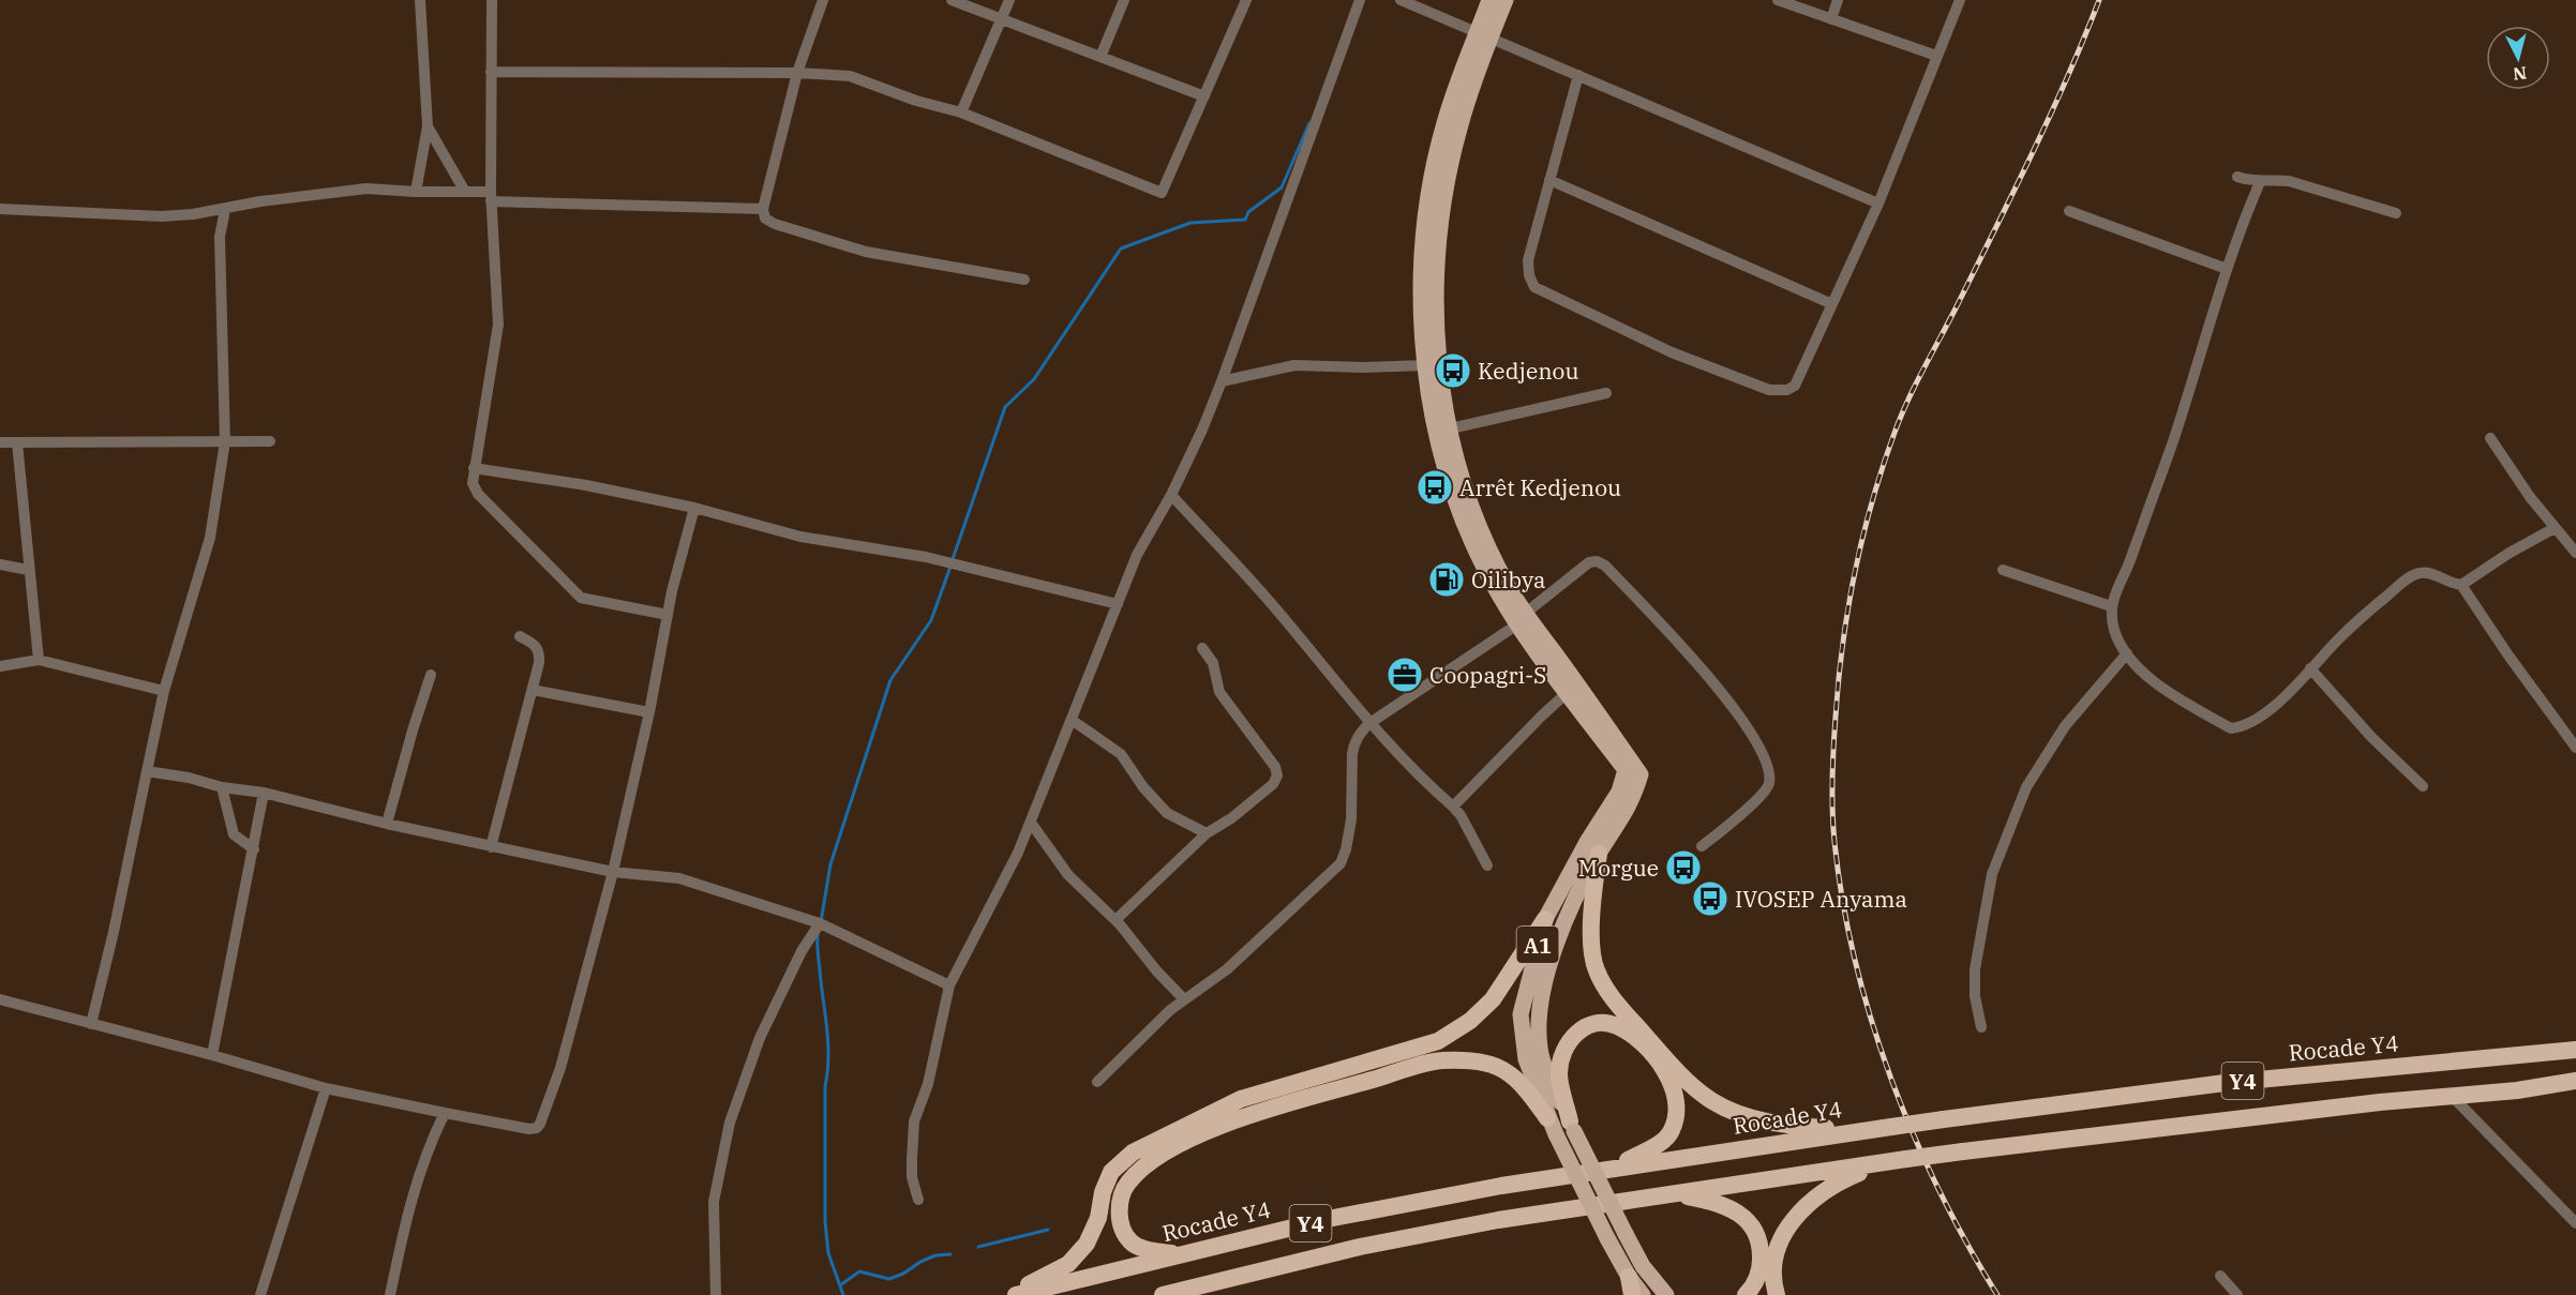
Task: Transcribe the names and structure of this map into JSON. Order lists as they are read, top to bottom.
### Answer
{
  "streets": {
    "highway": ["Rocade Y4", "Y4"],
    "main road": ["A1"]
  },
  "places": {
    "bus stop": [
      "Kedjenou",
      "Arrêt Kedjenou",
      "Morgue",
      "IVOSEP Anyama"
    ],
    "fuel station": ["Oilibya"],
    "office": ["Coopagri-S"]
  },
  "north": "bottom"
}
